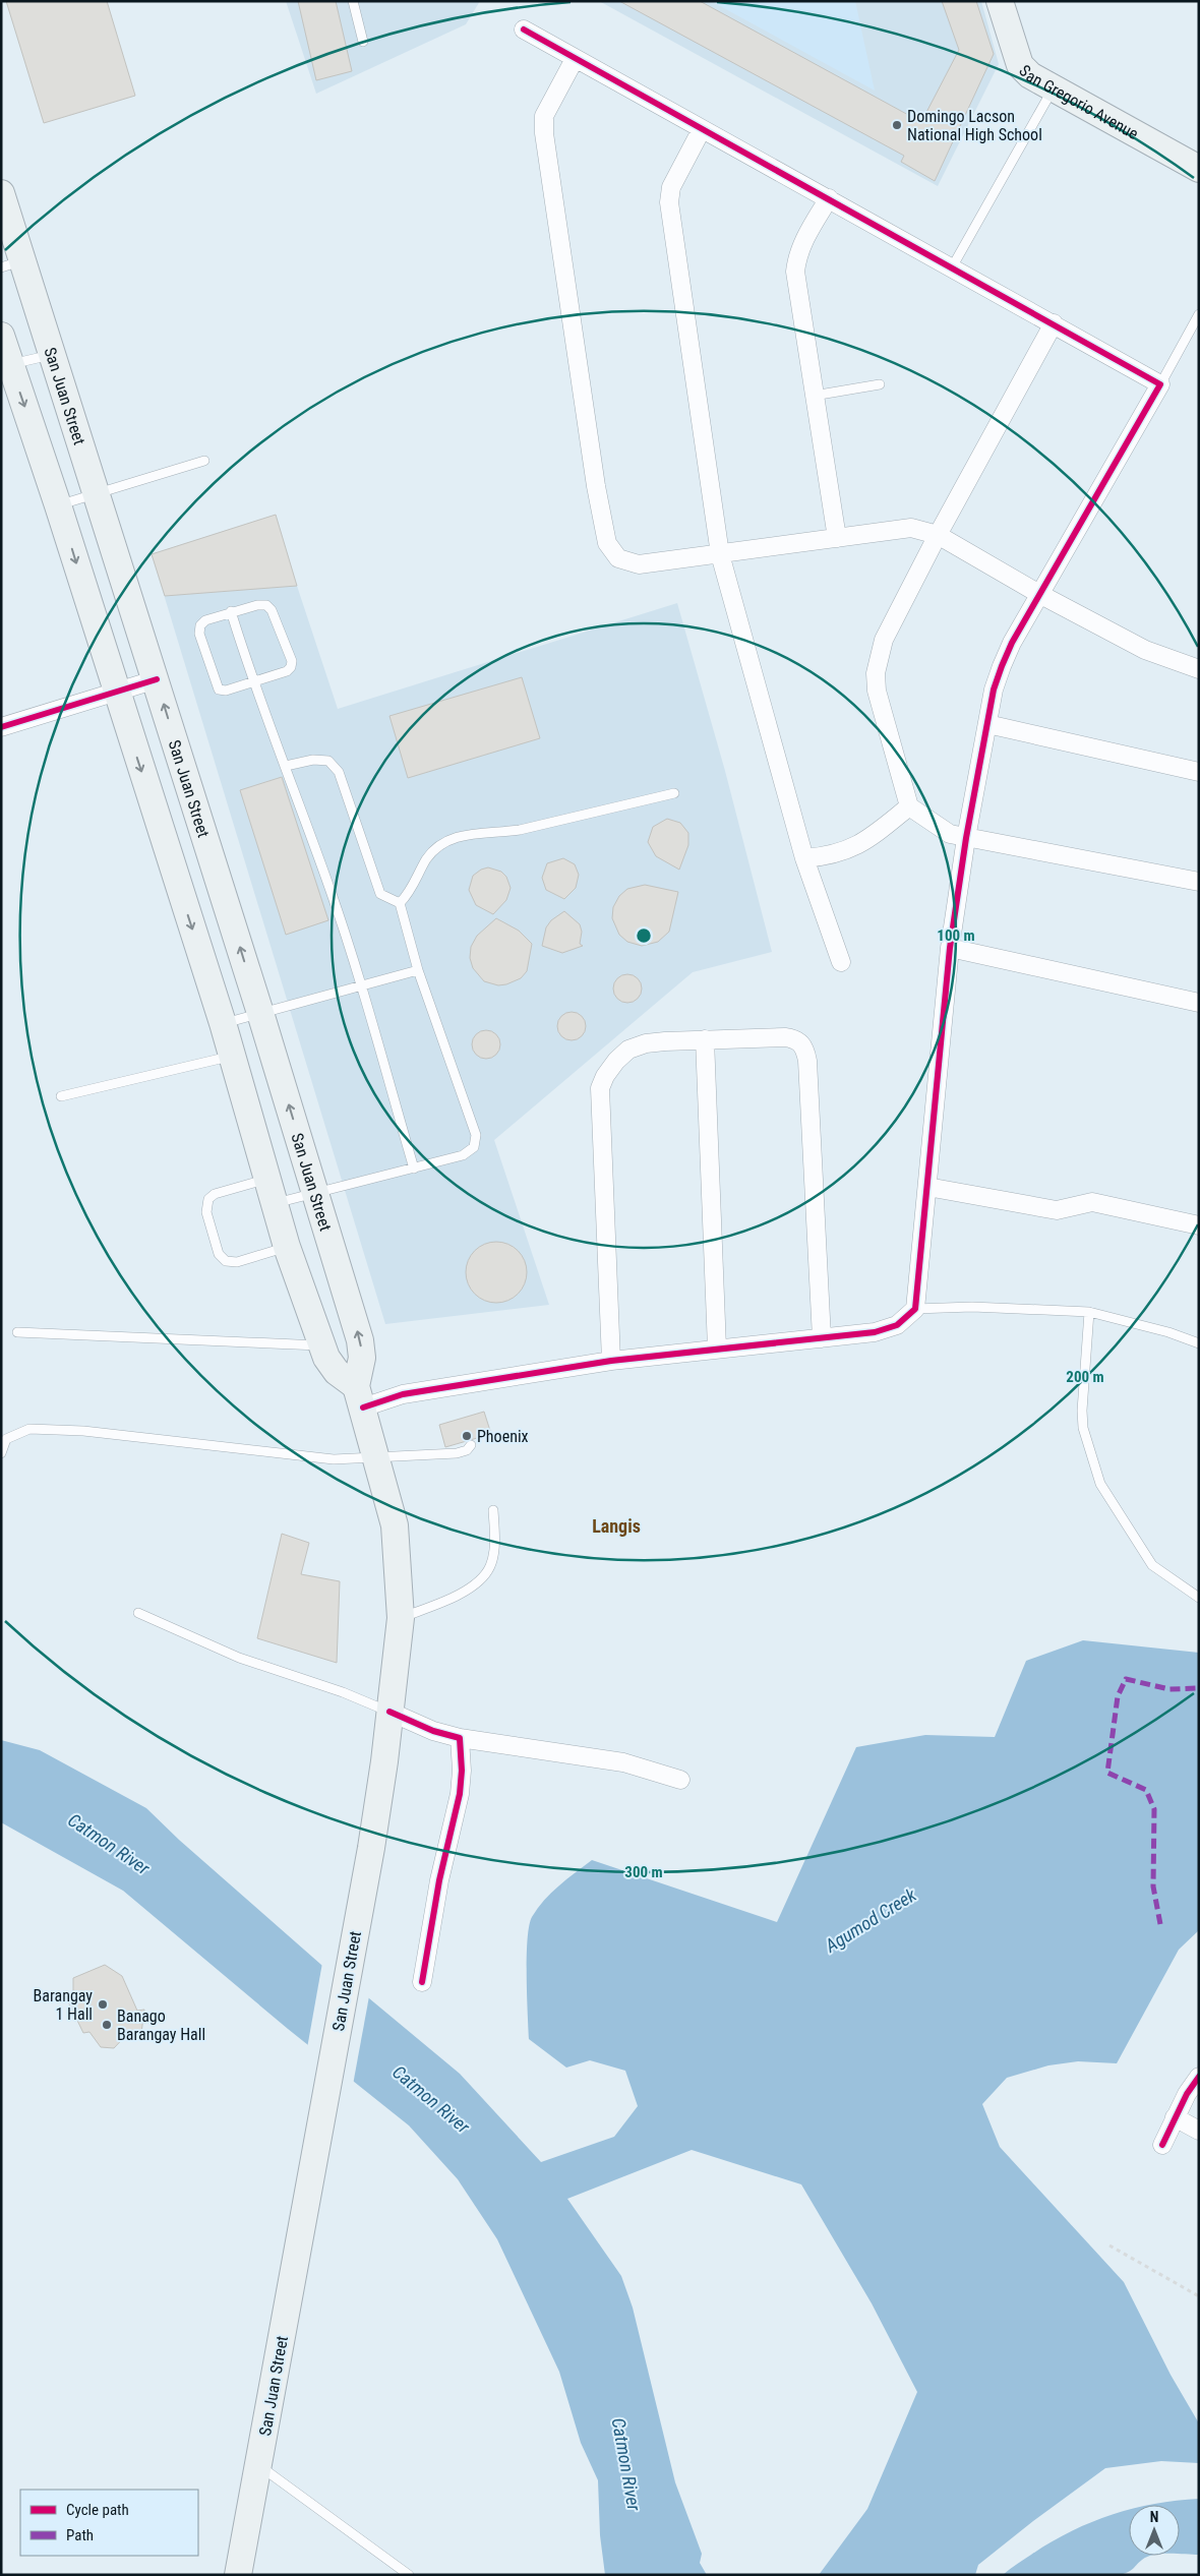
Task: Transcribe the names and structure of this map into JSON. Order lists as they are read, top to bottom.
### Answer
{
  "streets": {
    "main road": ["San Gregorio Avenue", "San Juan Street"]
  },
  "districts": ["Langis"],
  "water": ["Catmon River", "Agumod Creek"],
  "places": [
    "Domingo Lacson National High School",
    "Phoenix",
    "Barangay 1 Hall",
    "Banago Barangay Hall"
  ],
  "legend": ["Cycle path", "Path"],
  "north": "top",
  "rings": ["100 m", "200 m", "300 m"]
}
